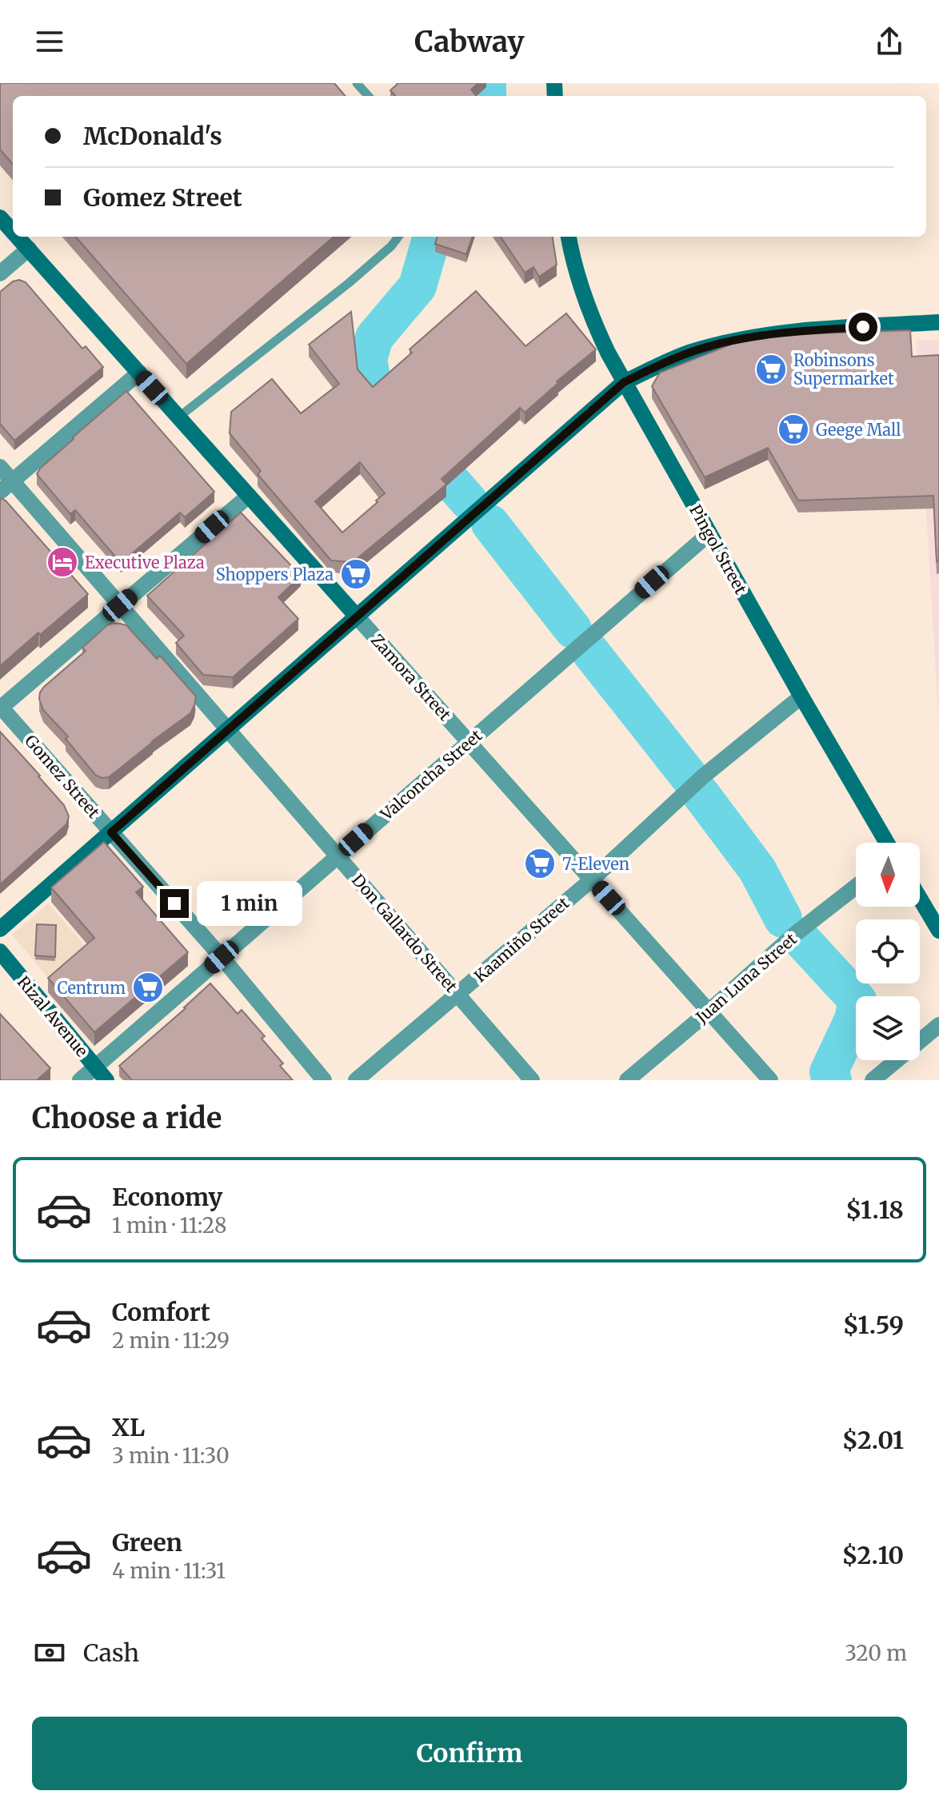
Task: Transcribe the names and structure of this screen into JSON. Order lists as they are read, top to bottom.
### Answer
{
  "streets": {
    "street": [
      "Pingol Street",
      "Zamora Street",
      "Valconcha Street",
      "Gomez Street",
      "Don Gallardo Street",
      "Kaamiño Street",
      "Juan Luna Street",
      "Rizal Avenue"
    ]
  },
  "crossings": [
    ["Pingol Street", "Valconcha Street"],
    ["Pingol Street", "Kaamiño Street"],
    ["Zamora Street", "Valconcha Street"],
    ["Zamora Street", "Kaamiño Street"],
    ["Zamora Street", "Juan Luna Street"],
    ["Valconcha Street", "Gomez Street"],
    ["Valconcha Street", "Don Gallardo Street"],
    ["Valconcha Street", "Rizal Avenue"],
    ["Don Gallardo Street", "Kaamiño Street"]
  ],
  "places": {
    "supermarket": [
      "Robinsons Supermarket",
      "Geege Mall",
      "Shoppers Plaza",
      "7-Eleven",
      "Centrum"
    ],
    "hotel": ["Executive Plaza"]
  },
  "north": "bottom",
  "page": {
    "header": "Cabway",
    "banner": ["McDonald's", "Gomez Street"],
    "bubble": "1 min",
    "heading": "Choose a ride",
    "list": [
      {
        "name": "Economy",
        "note": "1 min · 11:28",
        "value": "$1.18"
      },
      {
        "name": "Comfort",
        "note": "2 min · 11:29",
        "value": "$1.59"
      },
      {
        "name": "XL",
        "note": "3 min · 11:30",
        "value": "$2.01"
      },
      {
        "name": "Green",
        "note": "4 min · 11:31",
        "value": "$2.10"
      }
    ],
    "pay": ["Cash", "320 m"],
    "buttons": "Confirm"
  }
}
